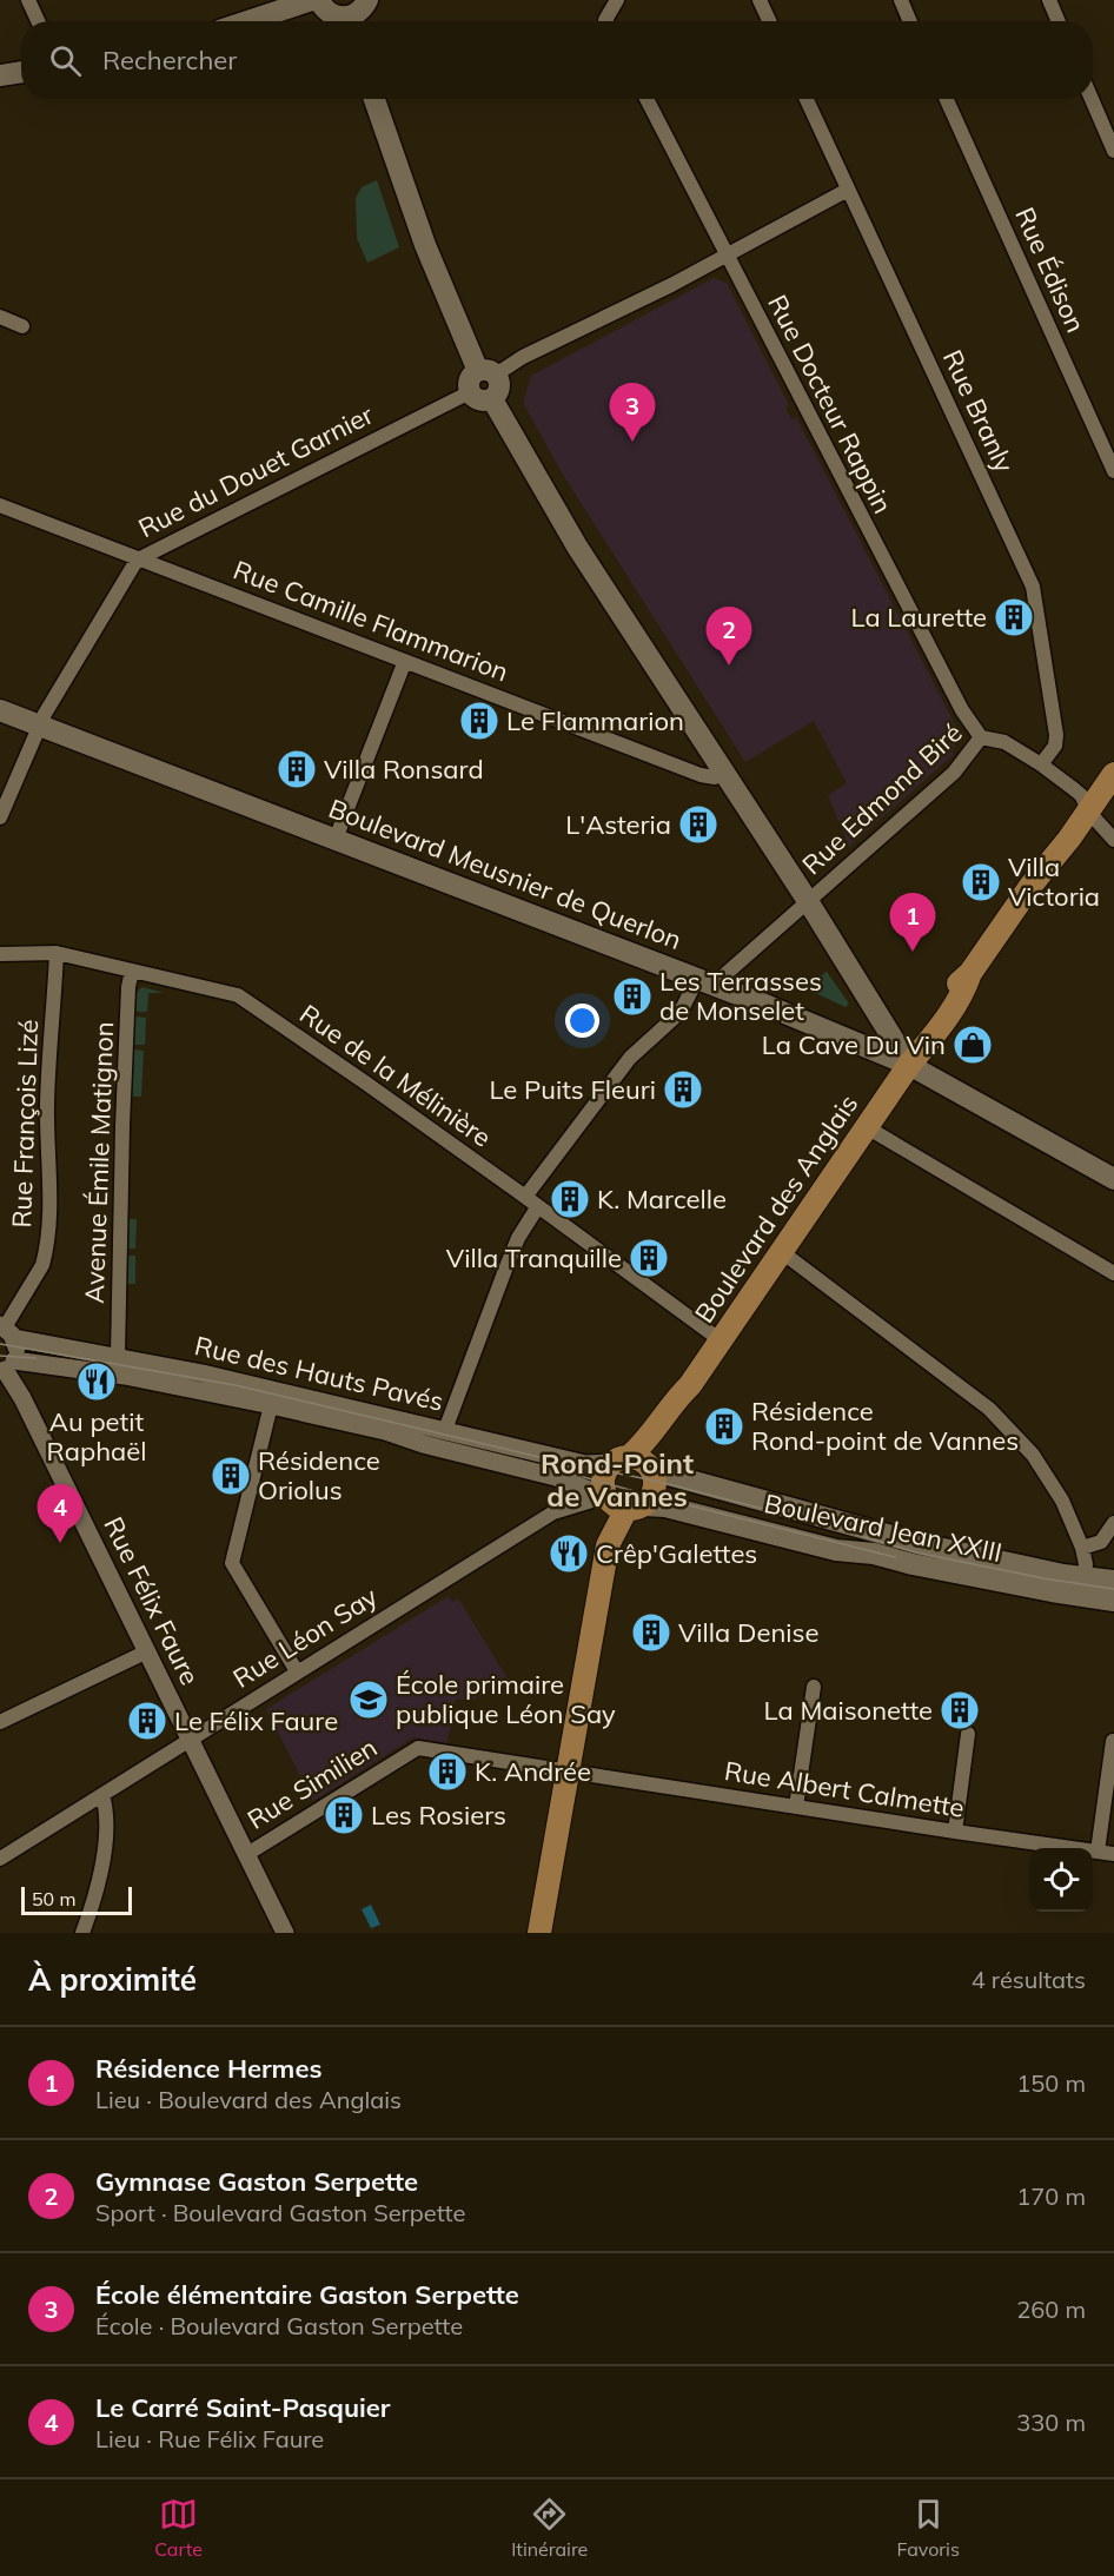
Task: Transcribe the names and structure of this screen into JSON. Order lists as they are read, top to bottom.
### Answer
{
  "streets": {
    "main road": ["Boulevard Meusnier de Querlon", "Boulevard des Anglais", "Boulevard Jean XXIII"],
    "street": [
      "Rue Édison",
      "Rue Docteur Rappin",
      "Rue Branly",
      "Rue du Douet Garnier",
      "Rue Camille Flammarion",
      "Rue Edmond Biré",
      "Rue de la Mélinière",
      "Rue François Lizé",
      "Avenue Émile Matignon",
      "Rue des Hauts Pavés",
      "Rue Félix Faure",
      "Rue Léon Say",
      "Rue Similien",
      "Rue Albert Calmette"
    ]
  },
  "crossings": [
    ["Rue Docteur Rappin", "Rue Edmond Biré"],
    ["Rue Branly", "Rue Edmond Biré"],
    ["Rue du Douet Garnier", "Rue Camille Flammarion"],
    ["Rue du Douet Garnier", "Boulevard Meusnier de Querlon"],
    ["Rue Edmond Biré", "Boulevard Meusnier de Querlon"],
    ["Rue Edmond Biré", "Boulevard des Anglais"],
    ["Boulevard Meusnier de Querlon", "Boulevard des Anglais"],
    ["Rue de la Mélinière", "Rue François Lizé"],
    ["Rue de la Mélinière", "Avenue Émile Matignon"],
    ["Rue de la Mélinière", "Boulevard des Anglais"],
    ["Rue François Lizé", "Rue des Hauts Pavés"],
    ["Avenue Émile Matignon", "Rue des Hauts Pavés"],
    ["Boulevard des Anglais", "Rue des Hauts Pavés"],
    ["Boulevard des Anglais", "Boulevard Jean XXIII"],
    ["Rue des Hauts Pavés", "Boulevard Jean XXIII"],
    ["Rue des Hauts Pavés", "Rue Félix Faure"],
    ["Rue des Hauts Pavés", "Rue Léon Say"],
    ["Boulevard Jean XXIII", "Rue Léon Say"],
    ["Rue Félix Faure", "Rue Léon Say"],
    ["Rue Félix Faure", "Rue Similien"],
    ["Rue Similien", "Rue Albert Calmette"]
  ],
  "districts": ["Rond-Point de Vannes"],
  "places": {
    "building": [
      "La Laurette",
      "Le Flammarion",
      "Villa Ronsard",
      "L'Asteria",
      "Villa Victoria",
      "Les Terrasses de Monselet",
      "Le Puits Fleuri",
      "K. Marcelle",
      "Villa Tranquille",
      "Résidence Rond-point de Vannes",
      "Résidence Oriolus",
      "Villa Denise",
      "La Maisonette",
      "Le Félix Faure",
      "K. Andrée",
      "Les Rosiers"
    ],
    "shop": ["La Cave Du Vin"],
    "restaurant": ["Au petit Raphaël", "Crêp'Galettes"],
    "school or university": ["École primaire publique Léon Say"]
  },
  "scale_bar": "50 m",
  "page": {
    "search": "Rechercher",
    "pins": [
      "3",
      "2",
      "1",
      "4"
    ],
    "scale": "50 m",
    "heading": ["À proximité", "4 résultats"],
    "list": [
      {
        "mark": "1",
        "name": "Résidence Hermes",
        "note": "Lieu · Boulevard des Anglais",
        "value": "150 m"
      },
      {
        "mark": "2",
        "name": "Gymnase Gaston Serpette",
        "note": "Sport · Boulevard Gaston Serpette",
        "value": "170 m"
      },
      {
        "mark": "3",
        "name": "École élémentaire Gaston Serpette",
        "note": "École · Boulevard Gaston Serpette",
        "value": "260 m"
      },
      {
        "mark": "4",
        "name": "Le Carré Saint-Pasquier",
        "note": "Lieu · Rue Félix Faure",
        "value": "330 m"
      }
    ],
    "nav": ["Carte", "Itinéraire", "Favoris"]
  }
}
